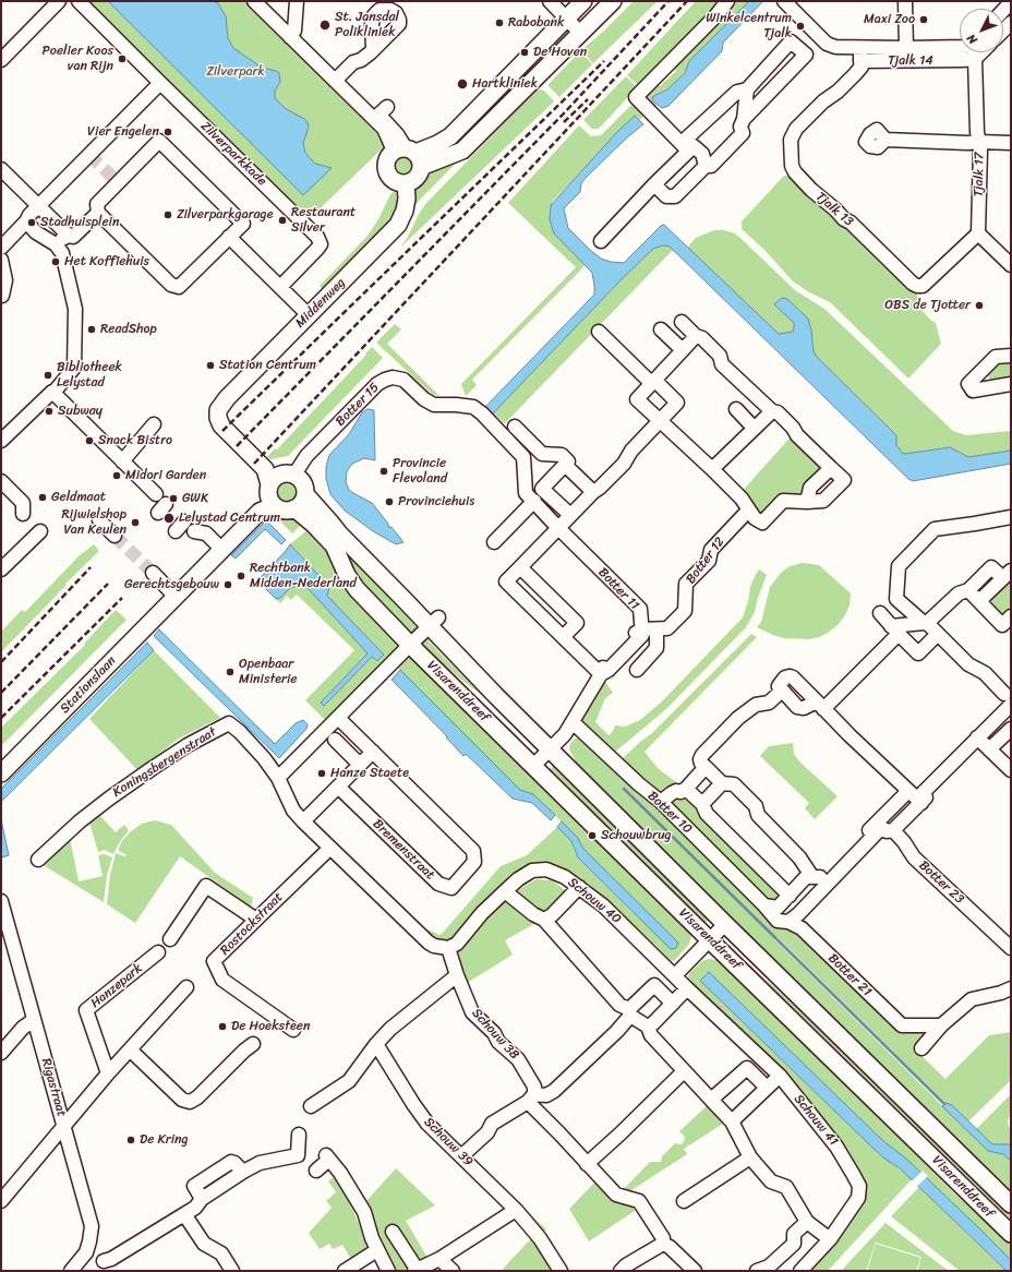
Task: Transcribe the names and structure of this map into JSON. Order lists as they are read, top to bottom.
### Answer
{
  "streets": {
    "main road": ["Middenweg", "Stationslaan", "Visarenddreef"],
    "street": [
      "Tjalk 14",
      "Zilverparkkade",
      "Tjalk 17",
      "Tjalk 13",
      "Botter 15",
      "Botter 12",
      "Botter 11",
      "Koningsbergenstraat",
      "Botter 10",
      "Bremenstraat",
      "Botter 23",
      "Schouw 40",
      "Rostockstraat",
      "Botter 21",
      "Hanzepark",
      "Schouw 38",
      "Rigastraat",
      "Schouw 41",
      "Schouw 39"
    ]
  },
  "crossings": [
    ["Tjalk 14", "Tjalk 17"],
    ["Tjalk 14", "Tjalk 13"],
    ["Tjalk 17", "Tjalk 13"],
    ["Middenweg", "Visarenddreef"],
    ["Botter 15", "Botter 11"],
    ["Botter 15", "Visarenddreef"],
    ["Botter 12", "Botter 11"],
    ["Koningsbergenstraat", "Schouw 40"],
    ["Koningsbergenstraat", "Rostockstraat"],
    ["Koningsbergenstraat", "Schouw 38"],
    ["Botter 10", "Botter 21"],
    ["Schouw 40", "Schouw 38"],
    ["Schouw 40", "Schouw 41"]
  ],
  "parks": ["Zilverpark"],
  "places": [
    "Maxi Zoo",
    "Rabobank",
    "St. Jansdal Polikliniek",
    "Winkelcentrum Tjalk",
    "De Hoven",
    "Poelier Koos van Rijn",
    "Hartkliniek",
    "Vier Engelen",
    "Zilverparkgarage",
    "Restaurant Silver",
    "Stadhuisplein",
    "Het Koffiehuis",
    "OBS de Tjotter",
    "ReadShop",
    "Station Centrum",
    "Bibliotheek Lelystad",
    "Subway",
    "Snack Bistro",
    "Provincie Flevoland",
    "Midori Garden",
    "Geldmaat",
    "GWK",
    "Provinciehuis",
    "Lelystad Centrum",
    "Rijwielshop Van Keulen",
    "Rechtbank Midden-Nederland",
    "Gerechtsgebouw",
    "Openbaar Ministerie",
    "Hanze Staete",
    "Schouwbrug",
    "De Hoeksteen",
    "De Kring"
  ],
  "north": "bottom left"
}
